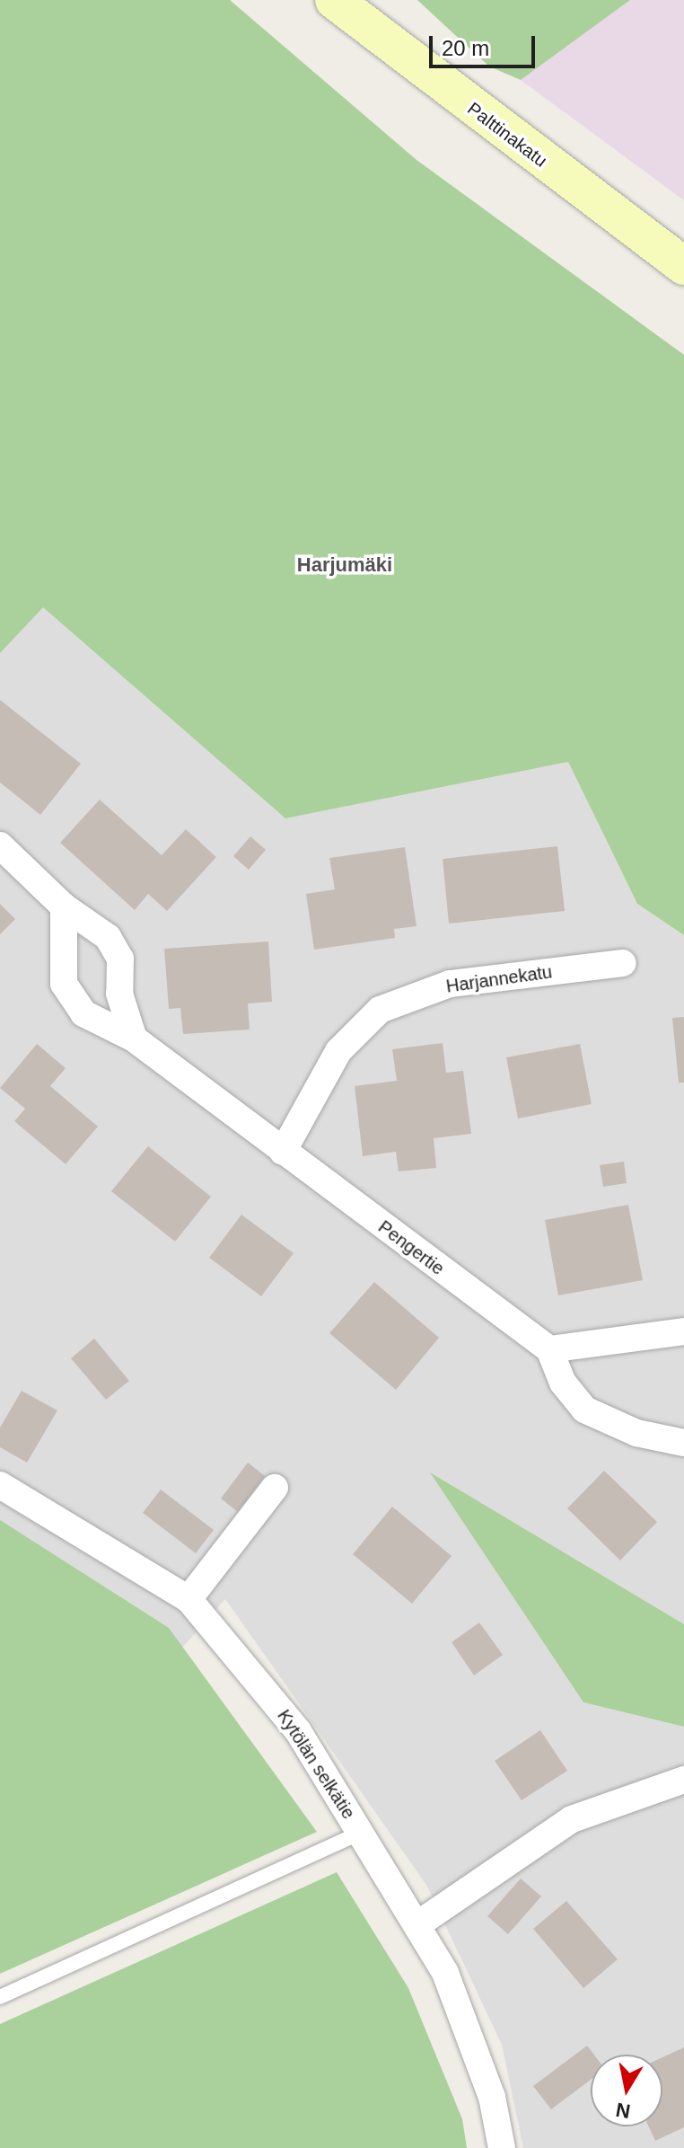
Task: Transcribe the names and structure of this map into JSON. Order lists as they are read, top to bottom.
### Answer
{
  "streets": {
    "street": [
      "Palttinakatu",
      "Harjannekatu",
      "Pengertie",
      "Kytölän selkätie"
    ]
  },
  "crossings": [
    ["Harjannekatu", "Pengertie"]
  ],
  "districts": ["Harjumäki"],
  "scale_bar": "20 m",
  "north": "bottom"
}
